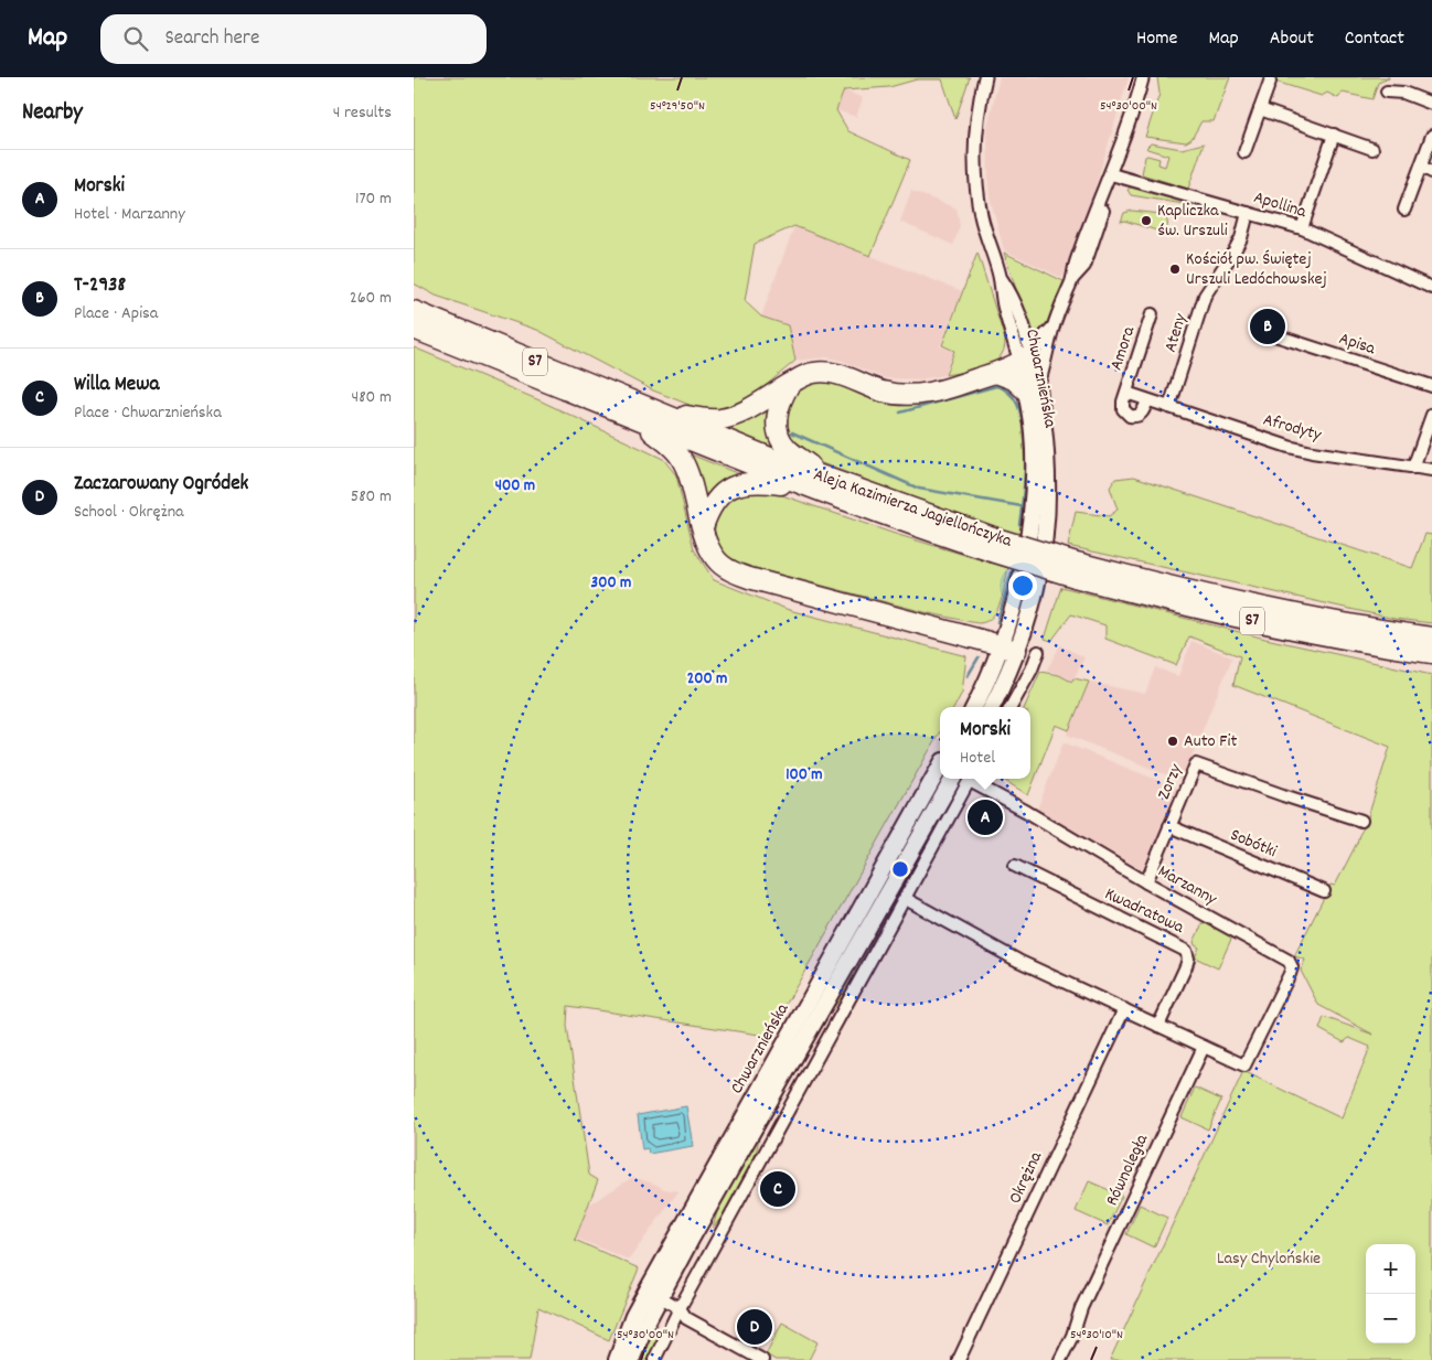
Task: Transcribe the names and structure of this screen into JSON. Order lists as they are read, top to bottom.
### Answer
{
  "streets": {
    "highway": ["S7", "Aleja Kazimierza Jagiellończyka"],
    "main road": ["Chwarznieńska"],
    "street": [
      "Apollina",
      "Ateny",
      "Apisa",
      "Amora",
      "Afrodyty",
      "Zorzy",
      "Sobótki",
      "Marzanny",
      "Kwadratowa",
      "Równoległa",
      "Okrężna"
    ]
  },
  "crossings": [
    ["Apollina", "Ateny"],
    ["Apollina", "Chwarznieńska"],
    ["Ateny", "Afrodyty"],
    ["Amora", "Afrodyty"],
    ["Zorzy", "Sobótki"],
    ["Zorzy", "Marzanny"],
    ["Marzanny", "Równoległa"]
  ],
  "parks": ["Lasy Chylońskie"],
  "places": ["Kapliczka św. Urszuli", "Kościół pw. Świętej Urszuli Ledóchowskej", "Auto Fit"],
  "page": {
    "header": "Map",
    "search": "Search here",
    "nav": [
      "Home",
      "Map",
      "About",
      "Contact"
    ],
    "heading": ["Nearby", "4 results"],
    "list": [
      {
        "mark": "A",
        "name": "Morski",
        "note": "Hotel · Marzanny",
        "value": "170 m"
      },
      {
        "mark": "B",
        "name": "T-2938",
        "note": "Place · Apisa",
        "value": "260 m"
      },
      {
        "mark": "C",
        "name": "Willa Mewa",
        "note": "Place · Chwarznieńska",
        "value": "480 m"
      },
      {
        "mark": "D",
        "name": "Zaczarowany Ogródek",
        "note": "School · Okrężna",
        "value": "580 m"
      }
    ],
    "pins": [
      "B",
      "A",
      "C",
      "D"
    ],
    "popup": ["Morski", "Hotel"],
    "map_buttons": ["+", "−"]
  },
  "coordinates": ["54°29'50\"N", "54°30'00\"N", "54°30'10\"N"],
  "rings": [
    "400 m",
    "300 m",
    "200 m",
    "100 m"
  ]
}
